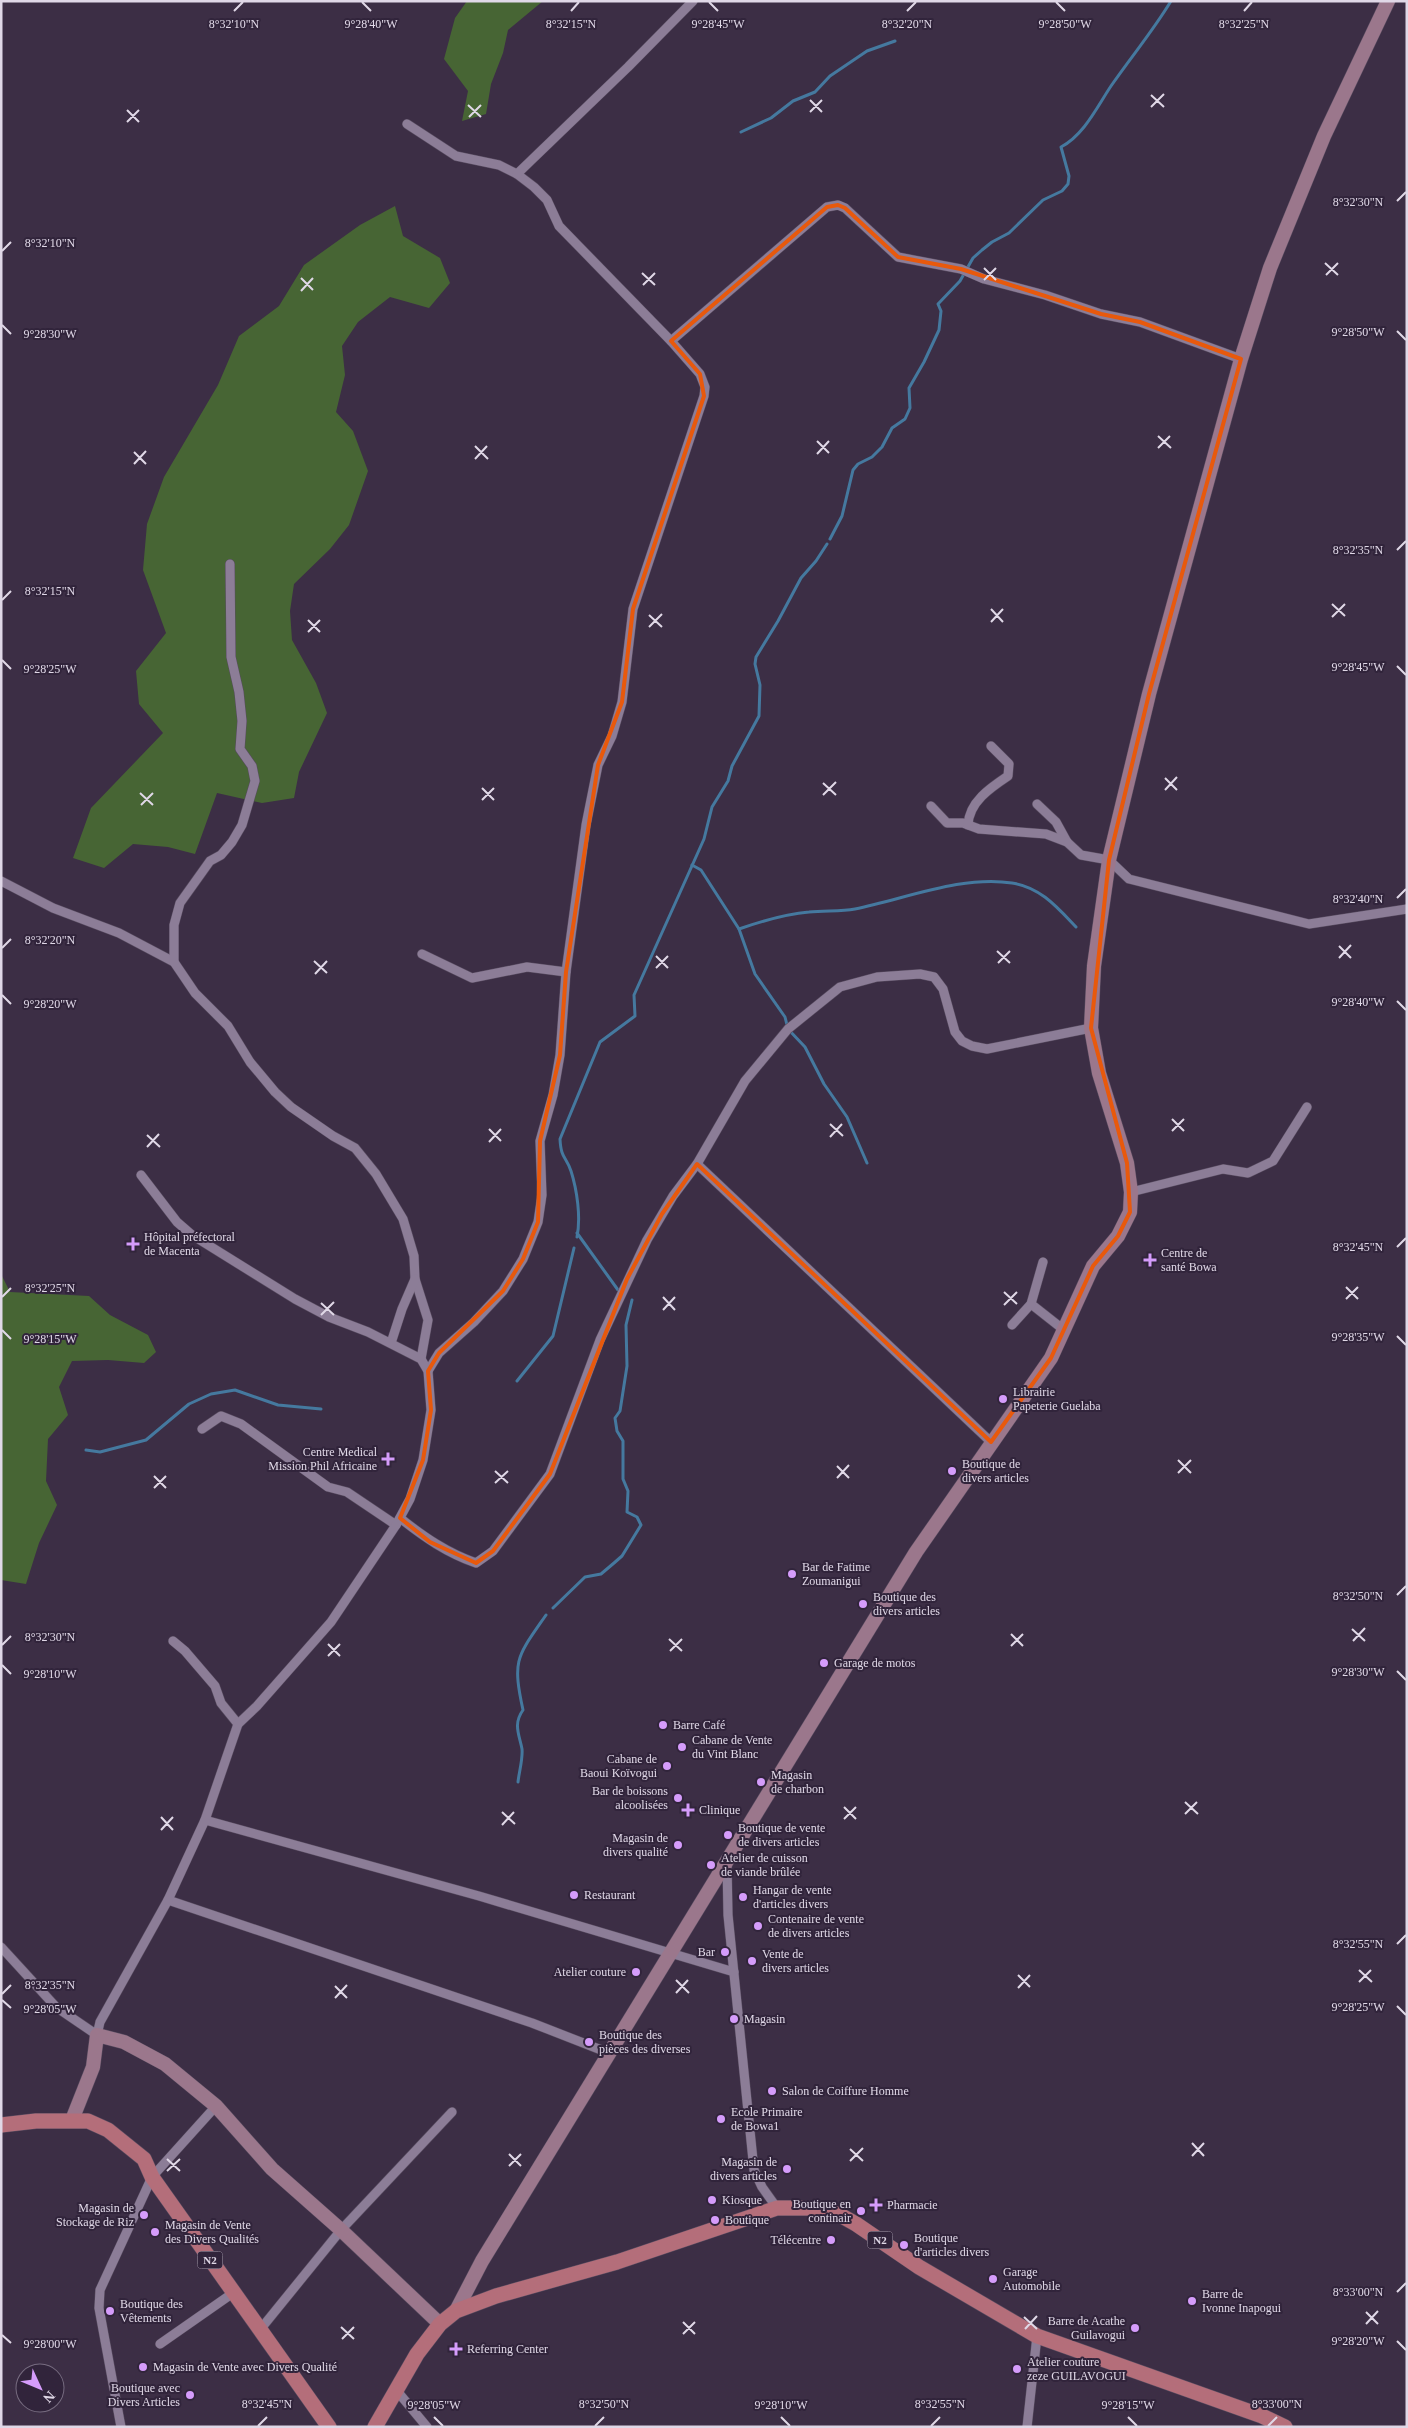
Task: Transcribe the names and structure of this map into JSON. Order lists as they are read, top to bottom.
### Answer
{
  "streets": {
    "highway": ["N2"]
  },
  "places": {
    "health": [
      "Hôpital préfectoral de Macenta",
      "Centre de santé Bowa",
      "Centre Medical Mission Phil Africaine",
      "Clinique",
      "Pharmacie",
      "Referring Center"
    ],
    "other": [
      "Librairie Papeterie Guelaba",
      "Boutique de divers articles",
      "Bar de Fatime Zoumanigui",
      "Boutique des divers articles",
      "Garage de motos",
      "Barre Café",
      "Cabane de Vente du Vint Blanc",
      "Cabane de Baoui Koïvogui",
      "Magasin de charbon",
      "Bar de boissons alcoolisées",
      "Boutique de vente de divers articles",
      "Magasin de divers qualité",
      "Atelier de cuisson de viande brûlée",
      "Restaurant",
      "Hangar de vente d'articles divers",
      "Contenaire de vente de divers articles",
      "Bar",
      "Vente de divers articles",
      "Atelier couture",
      "Magasin",
      "Boutique des pièces des diverses",
      "Salon de Coiffure Homme",
      "Ecole Primaire de Bowa1",
      "Magasin de divers articles",
      "Kiosque",
      "Boutique en continair",
      "Magasin de Stockage de Riz",
      "Boutique",
      "Magasin de Vente des Divers Qualités",
      "Télécentre",
      "Boutique d'articles divers",
      "Garage Automobile",
      "Barre de Ivonne Inapogui",
      "Boutique des Vêtements",
      "Barre de Acathe Guilavogui",
      "Magasin de Vente avec Divers Qualité",
      "Atelier couture zeze GUILAVOGUI",
      "Boutique avec Divers Articles"
    ]
  },
  "north": "bottom right",
  "coordinates": [
    "9°28'40\"W",
    "9°28'45\"W",
    "9°28'50\"W",
    "8°32'10\"N",
    "8°32'15\"N",
    "8°32'20\"N",
    "8°32'25\"N",
    "8°32'30\"N",
    "9°28'30\"W",
    "8°32'35\"N",
    "9°28'25\"W",
    "8°32'40\"N",
    "9°28'20\"W",
    "8°32'45\"N",
    "9°28'35\"W",
    "9°28'15\"W",
    "8°32'50\"N",
    "9°28'10\"W",
    "8°32'55\"N",
    "9°28'05\"W",
    "8°33'00\"N",
    "9°28'00\"W"
  ]
}
